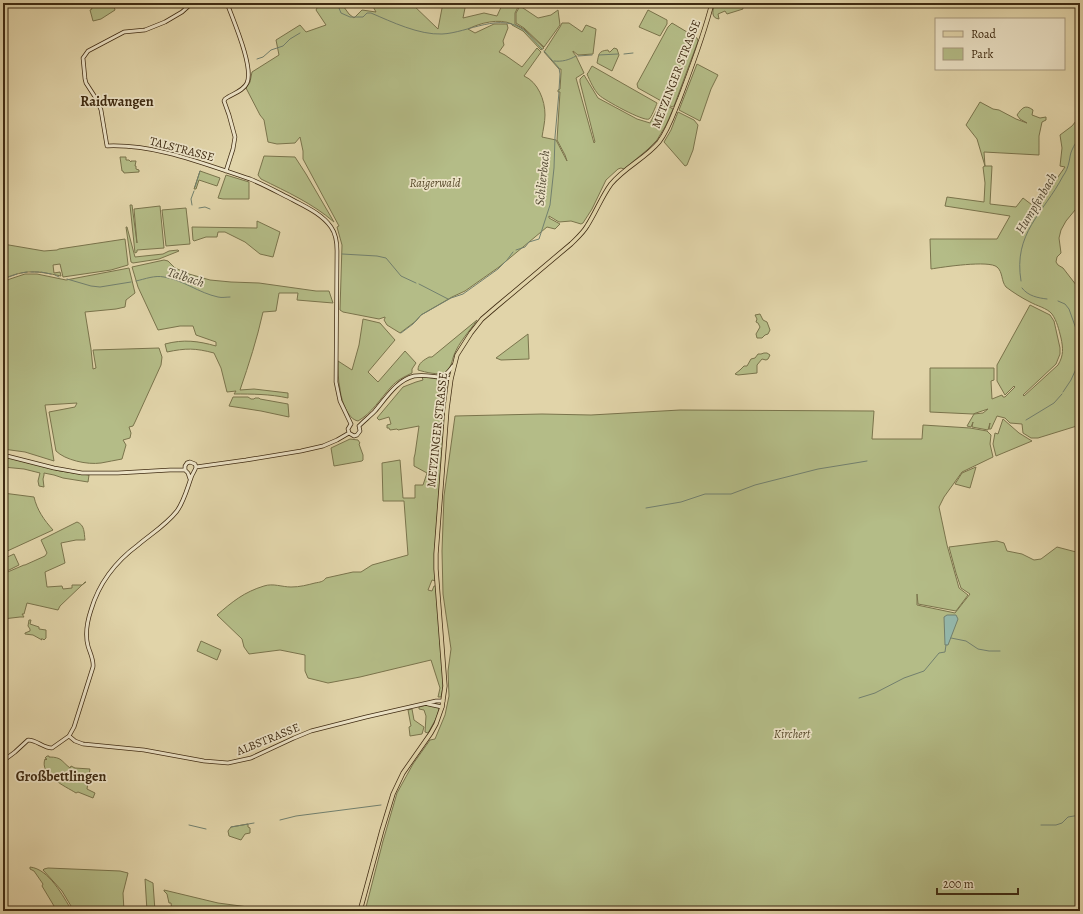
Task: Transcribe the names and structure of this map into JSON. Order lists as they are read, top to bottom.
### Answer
{
  "streets": {
    "main road": ["METZINGER STRASSE"],
    "street": ["TALSTRASSE", "ALBSTRASSE"]
  },
  "crossings": [
    ["METZINGER STRASSE", "ALBSTRASSE"]
  ],
  "districts": ["Raidwangen", "Großbettlingen"],
  "water": ["Schlierbach", "Humpfenbach", "Talbach"],
  "parks": ["Raigerwald", "Kirchert"],
  "legend": ["Road", "Park"],
  "scale_bar": "200 m"
}
